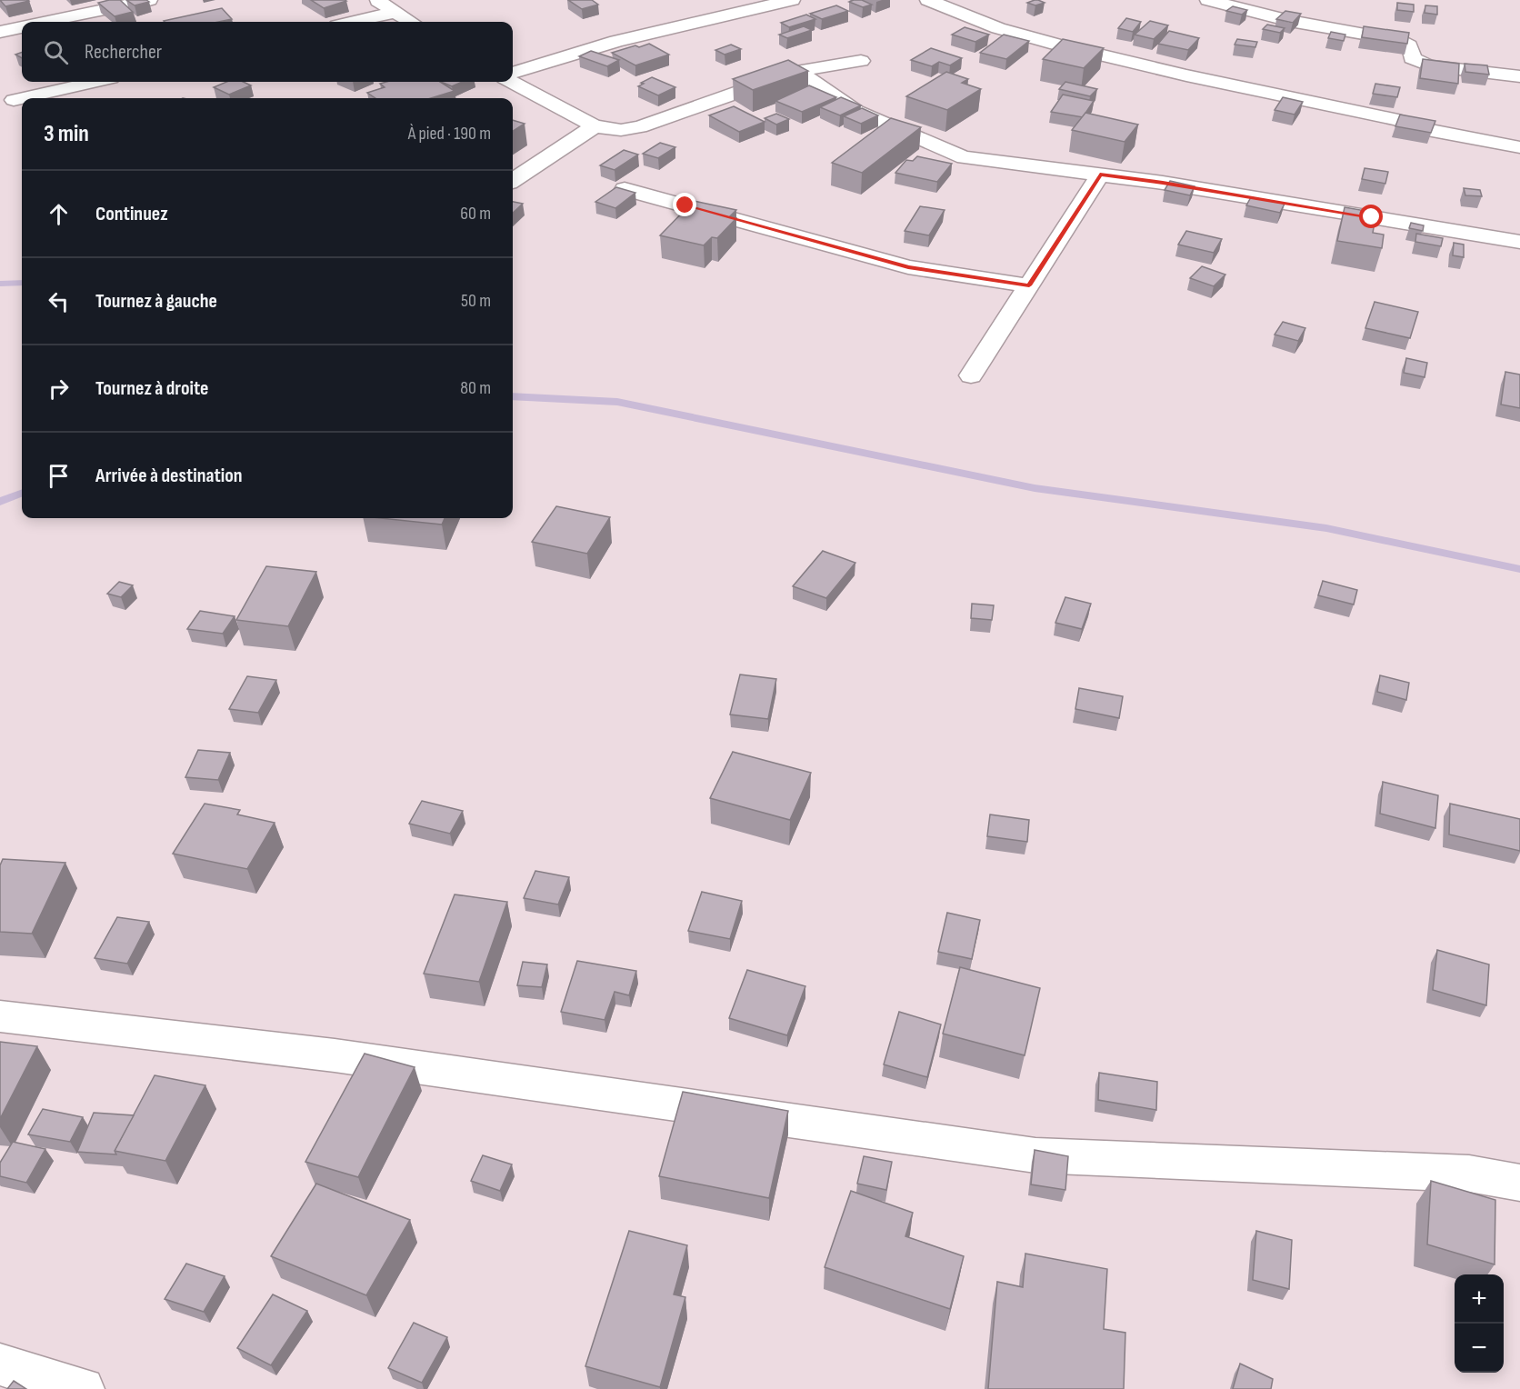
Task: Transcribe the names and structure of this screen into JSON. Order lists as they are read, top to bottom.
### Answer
{
  "page": {
    "search": "Rechercher",
    "heading": ["3 min", "À pied · 190 m"],
    "list": [
      ["Continuez", "60 m"],
      ["Tournez à gauche", "50 m"],
      ["Tournez à droite", "80 m"],
      "Arrivée à destination"
    ],
    "map_buttons": ["+", "−"]
  }
}
